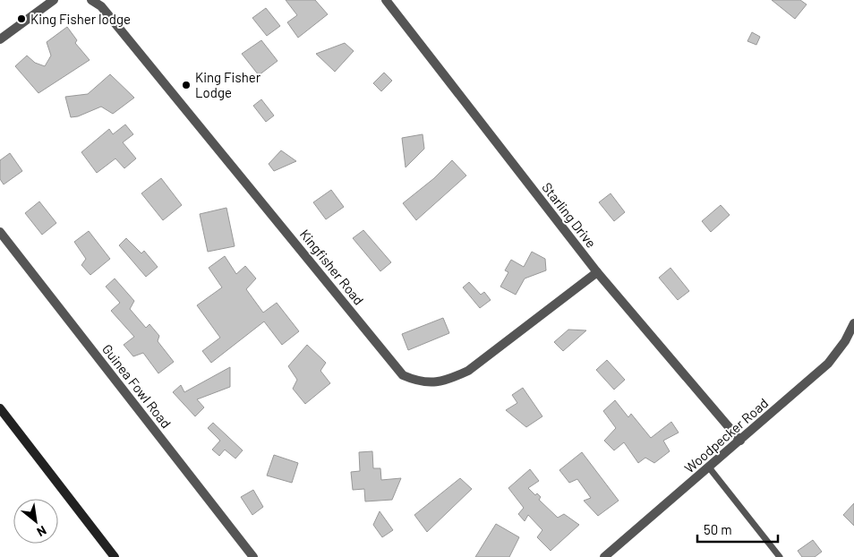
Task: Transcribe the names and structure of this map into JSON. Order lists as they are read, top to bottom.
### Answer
{
  "streets": {
    "street": [
      "Starling Drive",
      "Kingfisher Road",
      "Guinea Fowl Road",
      "Woodpecker Road"
    ]
  },
  "crossings": [
    ["Starling Drive", "Kingfisher Road"],
    ["Starling Drive", "Woodpecker Road"]
  ],
  "places": ["King Fisher lodge", "King Fisher Lodge"],
  "scale_bar": "50 m",
  "north": "bottom right"
}
